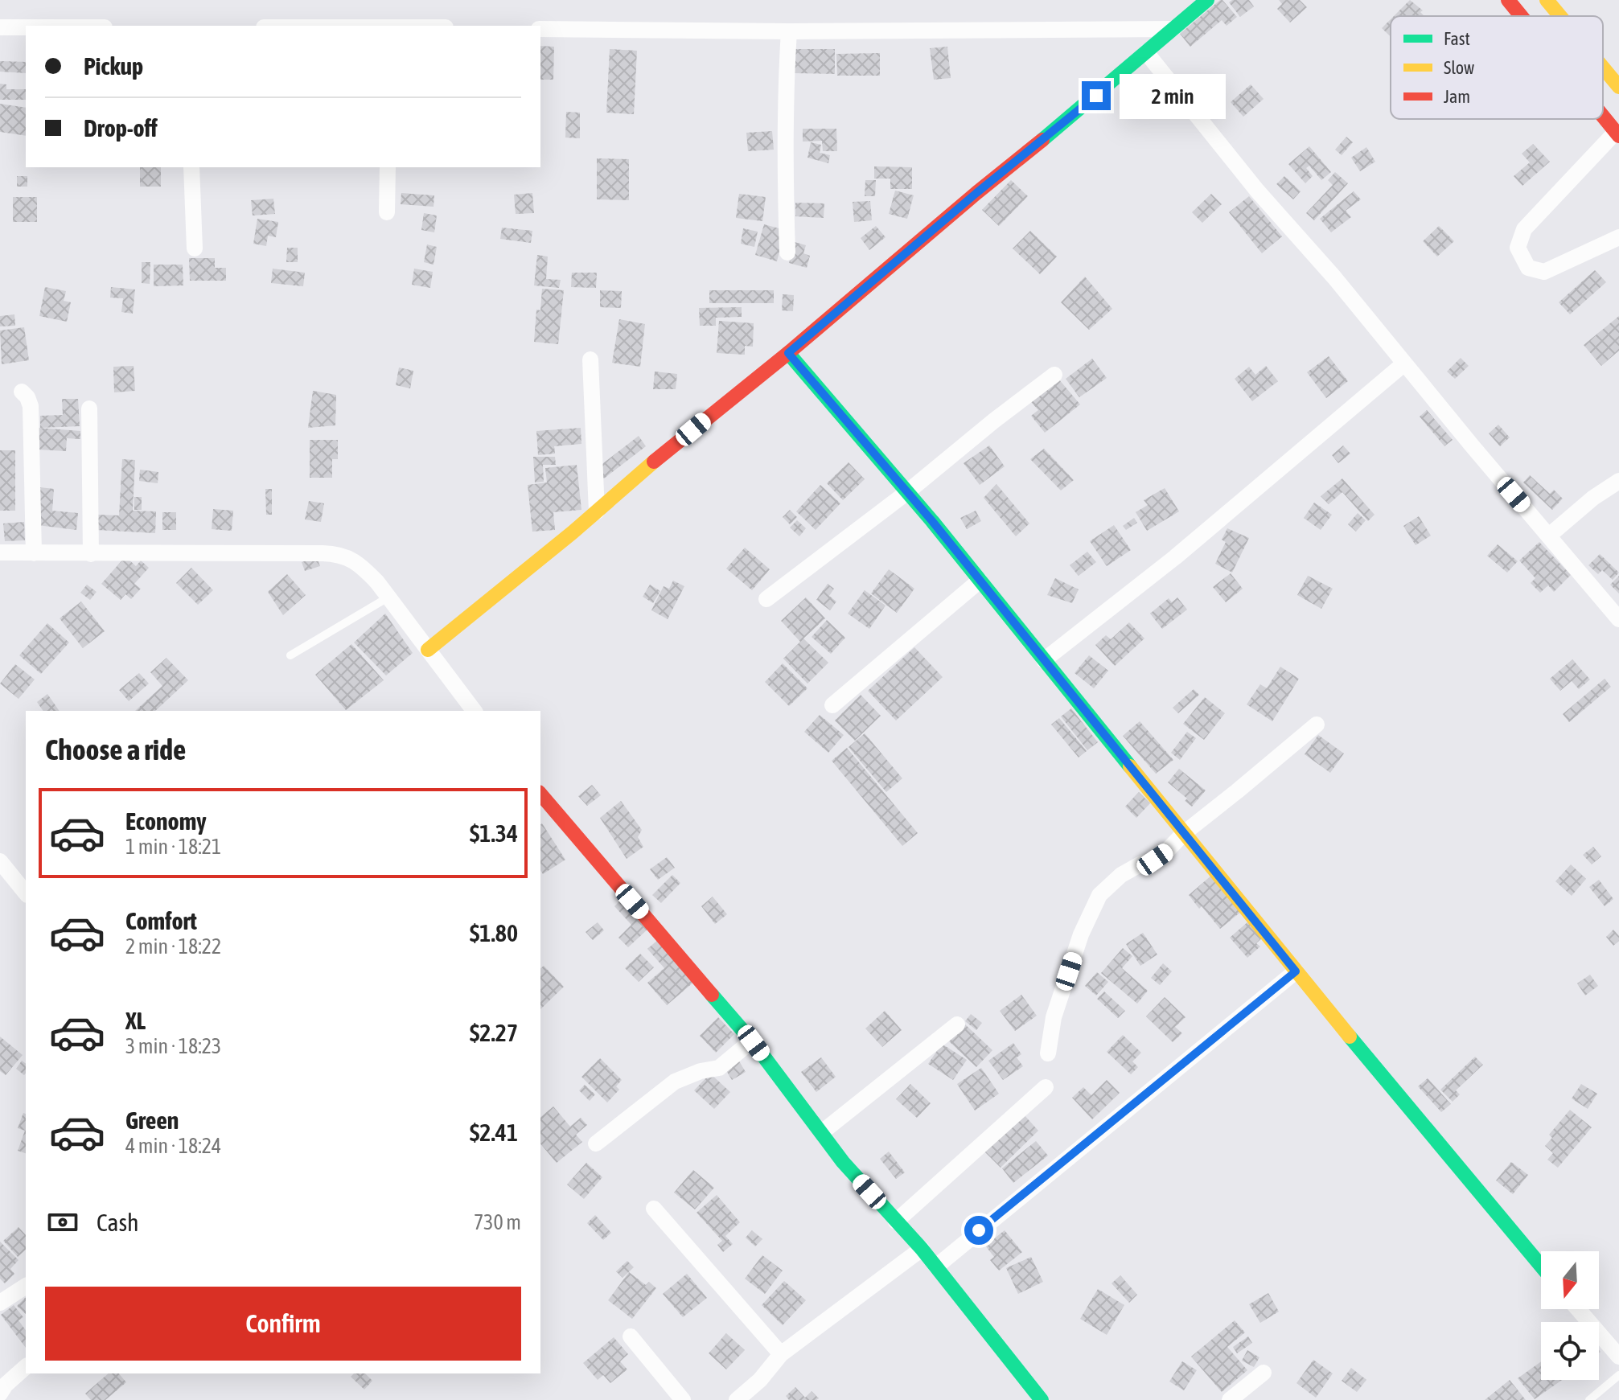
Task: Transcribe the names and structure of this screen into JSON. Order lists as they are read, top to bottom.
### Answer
{
  "legend": ["Fast", "Slow", "Jam"],
  "north": "bottom",
  "page": {
    "banner": ["Pickup", "Drop-off"],
    "bubble": "2 min",
    "heading": "Choose a ride",
    "list": [
      {
        "name": "Economy",
        "note": "1 min · 18:21",
        "value": "$1.34"
      },
      {
        "name": "Comfort",
        "note": "2 min · 18:22",
        "value": "$1.80"
      },
      {
        "name": "XL",
        "note": "3 min · 18:23",
        "value": "$2.27"
      },
      {
        "name": "Green",
        "note": "4 min · 18:24",
        "value": "$2.41"
      }
    ],
    "pay": ["Cash", "730 m"],
    "buttons": "Confirm"
  }
}
